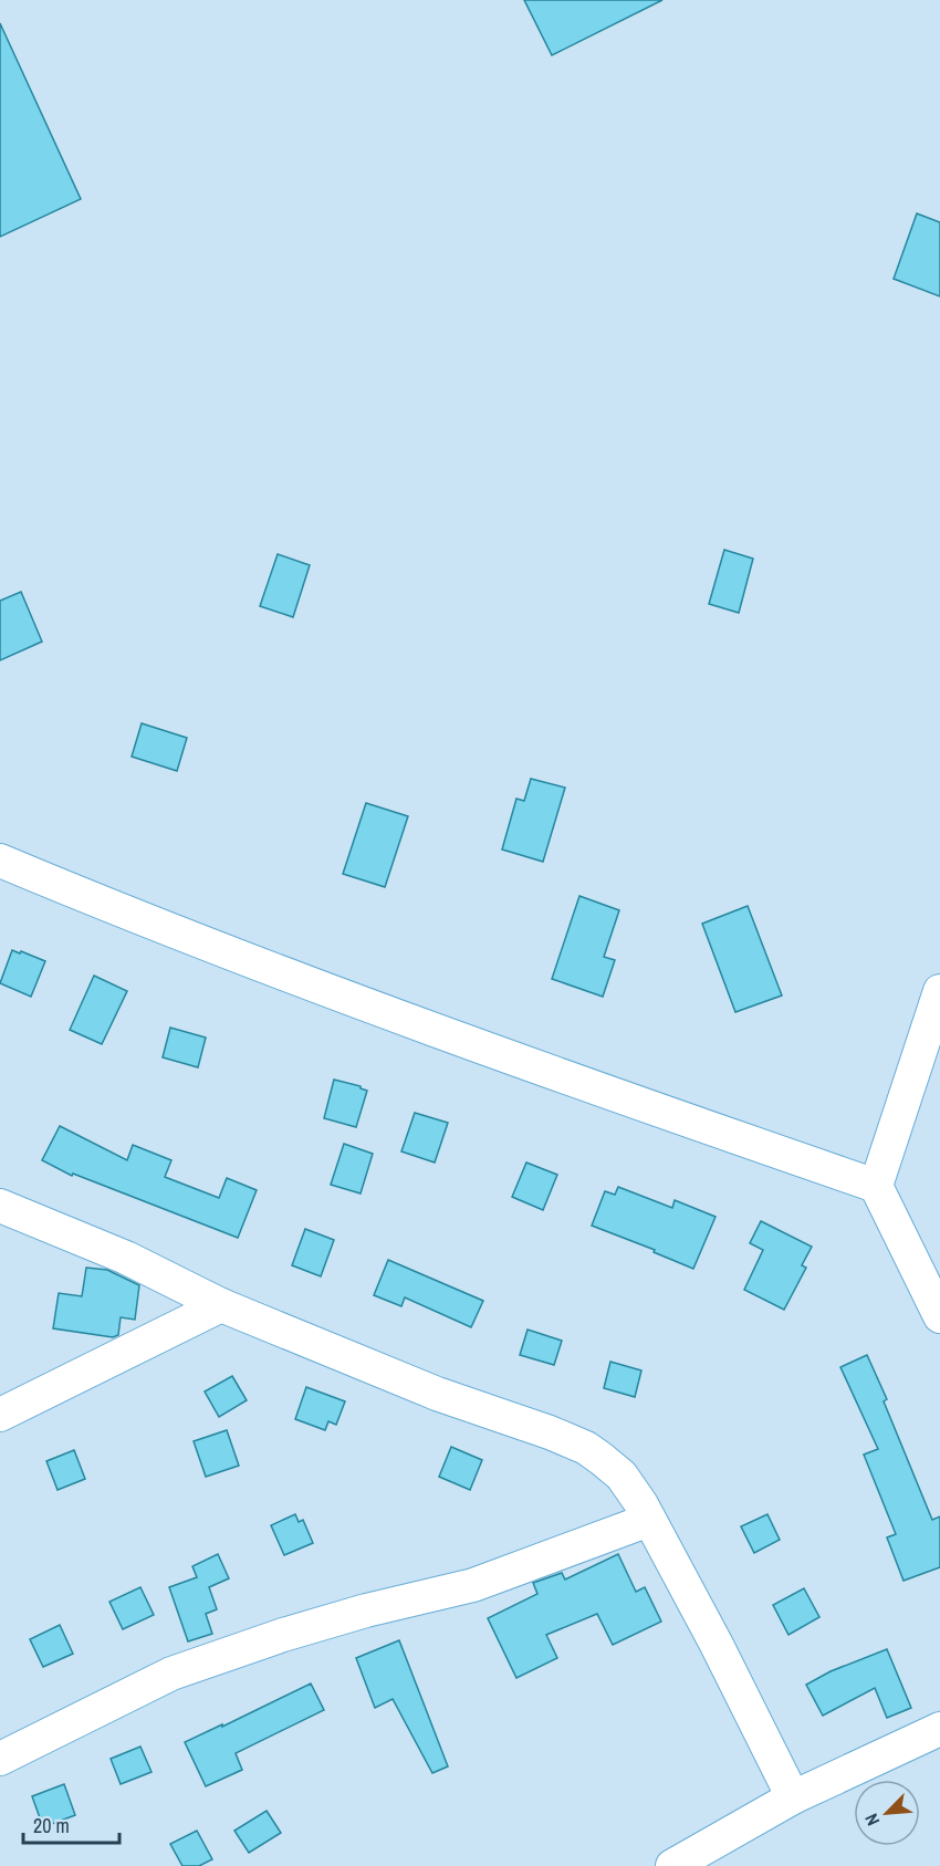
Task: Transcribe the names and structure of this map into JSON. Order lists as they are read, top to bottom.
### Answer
{
  "scale_bar": "20 m",
  "north": "bottom left"
}
